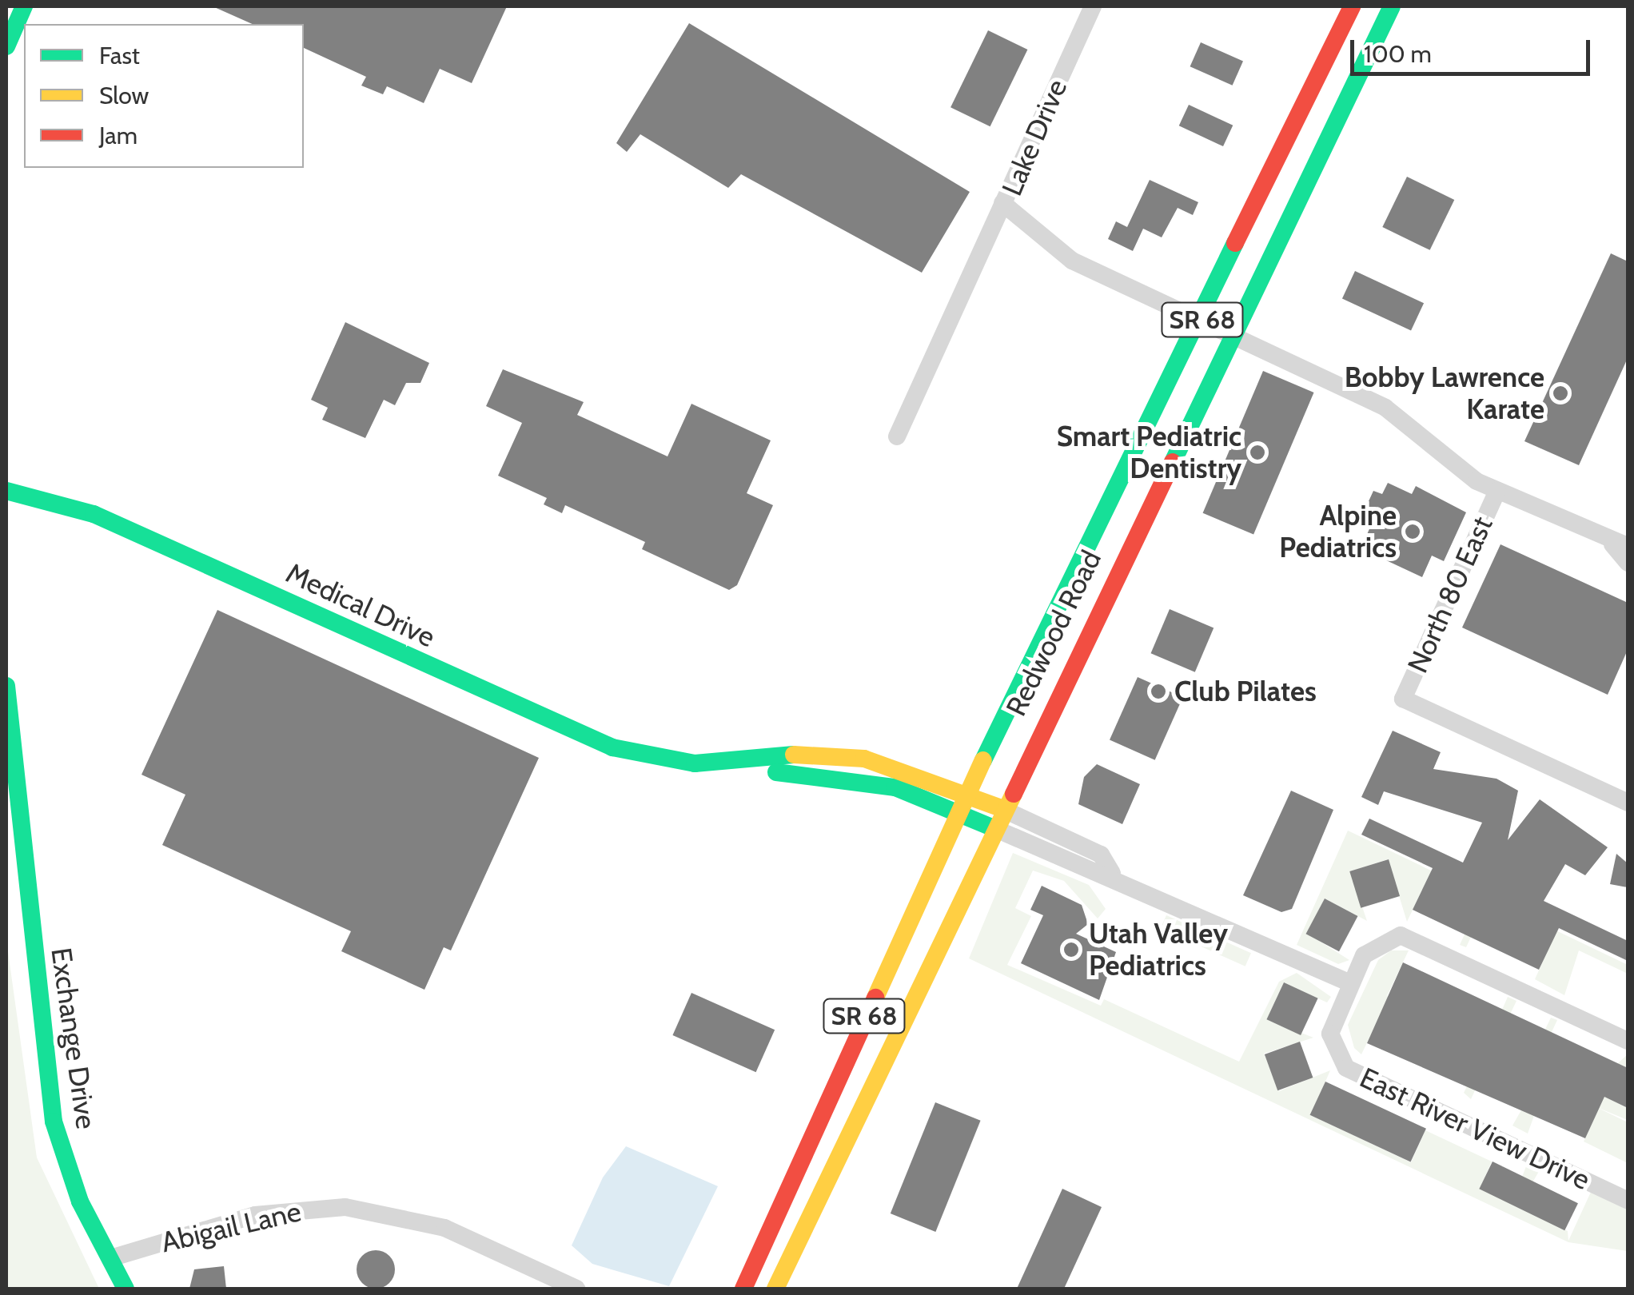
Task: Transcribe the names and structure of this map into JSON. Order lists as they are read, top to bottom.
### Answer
{
  "streets": {
    "main road": [
      "SR 68",
      "Medical Drive",
      "Redwood Road",
      "Exchange Drive"
    ],
    "street": [
      "Lake Drive",
      "North 80 East",
      "East River View Drive",
      "Abigail Lane"
    ]
  },
  "crossings": [
    ["Lake Drive", "North 80 East"],
    ["Lake Drive", "Redwood Road"],
    ["Medical Drive", "Redwood Road"],
    ["Exchange Drive", "Abigail Lane"]
  ],
  "places": [
    "Bobby Lawrence Karate",
    "Smart Pediatric Dentistry",
    "Alpine Pediatrics",
    "Club Pilates",
    "Utah Valley Pediatrics"
  ],
  "legend": ["Fast", "Slow", "Jam"],
  "scale_bar": "100 m"
}
